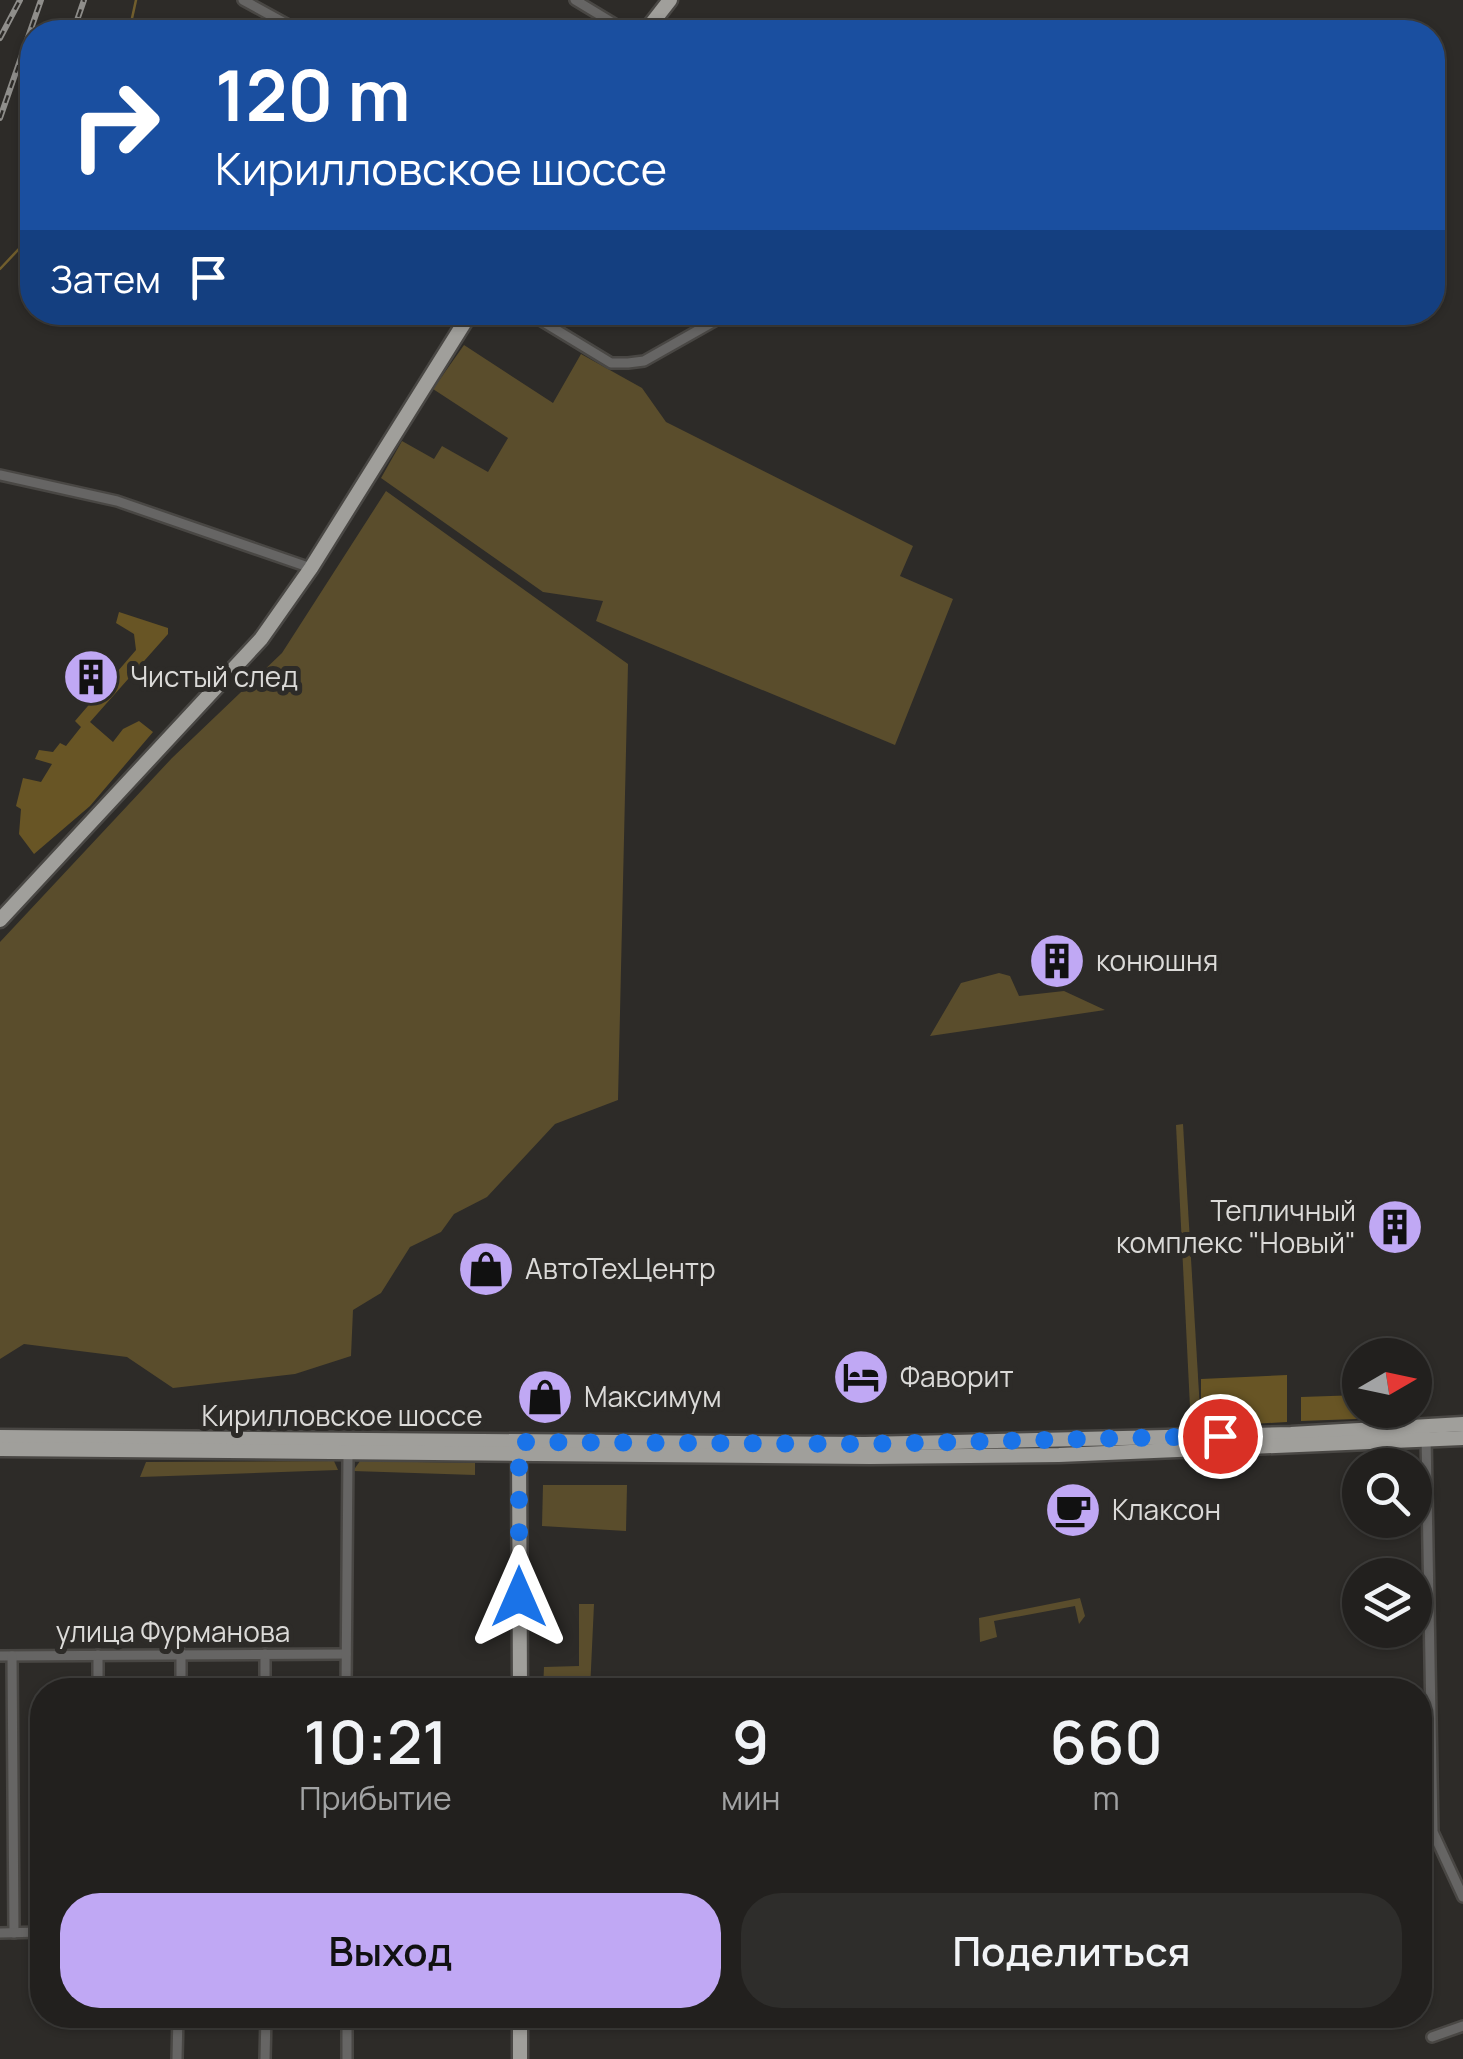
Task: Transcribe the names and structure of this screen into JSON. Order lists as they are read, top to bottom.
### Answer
{
  "streets": {
    "main road": ["Кирилловское шоссе"],
    "street": ["улица Фурманова"]
  },
  "places": {
    "building": ["Чистый след", "конюшня", "Тепличный комплекс \"Новый\""],
    "shop": ["АвтоТехЦентр", "Максимум"],
    "hotel": ["Фаворит"],
    "cafe": ["Клаксон"]
  },
  "north": "right",
  "page": {
    "turn": ["120 m", "Кирилловское шоссе"],
    "then": "Затем",
    "eta": [
      "10:21",
      "Прибытие",
      "9",
      "мин",
      "660",
      "m"
    ],
    "buttons": ["Выход", "Поделиться"]
  }
}
